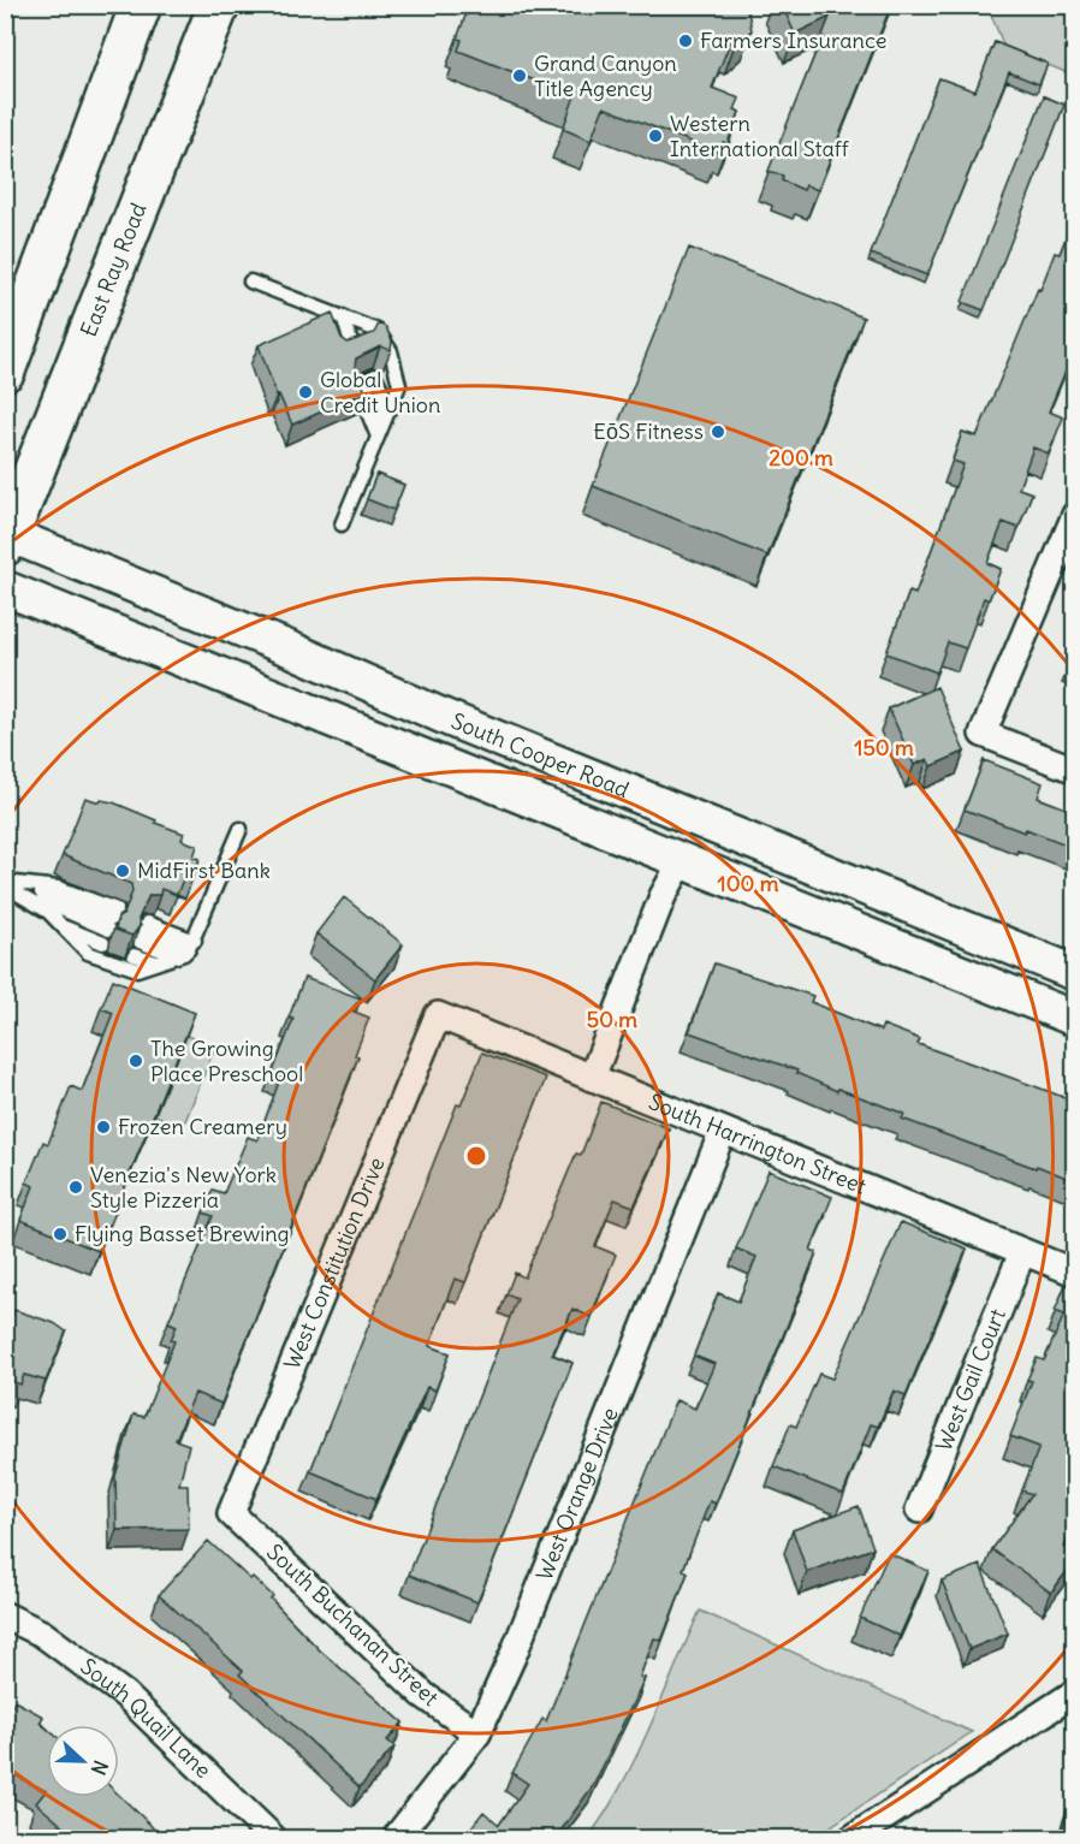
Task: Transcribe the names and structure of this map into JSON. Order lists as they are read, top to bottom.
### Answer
{
  "streets": {
    "main road": ["East Ray Road", "South Cooper Road"],
    "street": [
      "South Harrington Street",
      "West Constitution Drive",
      "West Gail Court",
      "West Orange Drive",
      "South Buchanan Street",
      "South Quail Lane"
    ]
  },
  "crossings": [
    ["East Ray Road", "South Cooper Road"],
    ["South Harrington Street", "West Constitution Drive"],
    ["South Harrington Street", "West Gail Court"],
    ["South Harrington Street", "West Orange Drive"],
    ["West Constitution Drive", "South Buchanan Street"],
    ["West Orange Drive", "South Buchanan Street"]
  ],
  "places": [
    "Farmers Insurance",
    "Grand Canyon Title Agency",
    "Western International Staff",
    "Global Credit Union",
    "EōS Fitness",
    "MidFirst Bank",
    "The Growing Place Preschool",
    "Frozen Creamery",
    "Venezia's New York Style Pizzeria",
    "Flying Basset Brewing"
  ],
  "north": "right",
  "rings": [
    "200 m",
    "150 m",
    "100 m",
    "50 m"
  ]
}
